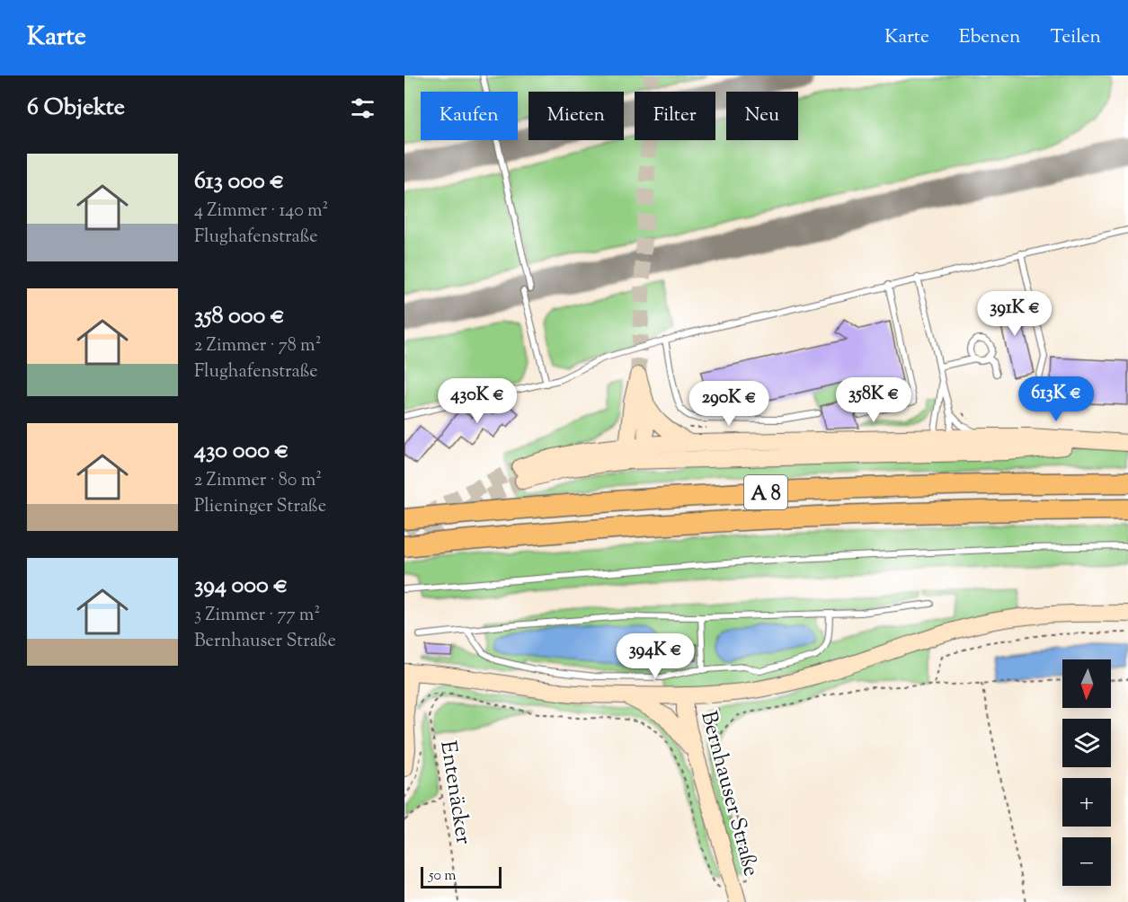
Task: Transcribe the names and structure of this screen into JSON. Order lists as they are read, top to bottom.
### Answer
{
  "streets": {
    "highway": ["A 8"],
    "main road": ["Bernhauser Straße"],
    "path": ["Entenäcker"]
  },
  "crossings": [
    ["Entenäcker", "Bernhauser Straße"]
  ],
  "scale_bar": "50 m",
  "north": "bottom",
  "page": {
    "header": "Karte",
    "nav": ["Karte", "Ebenen", "Teilen"],
    "heading": "6 Objekte",
    "chip": [
      "Kaufen",
      "Mieten",
      "Filter",
      "Neu"
    ],
    "list": [
      {
        "name": "613 000 €",
        "note": "4 Zimmer · 140 m² · Flughafenstraße"
      },
      {
        "name": "358 000 €",
        "note": "2 Zimmer · 78 m² · Flughafenstraße"
      },
      {
        "name": "430 000 €",
        "note": "2 Zimmer · 80 m² · Plieninger Straße"
      },
      {
        "name": "394 000 €",
        "note": "3 Zimmer · 77 m² · Bernhauser Straße"
      }
    ],
    "price": [
      "391K €",
      "613K €",
      "358K €",
      "430K €",
      "290K €",
      "394K €"
    ],
    "map_buttons": ["+", "−"],
    "scale": "50 m"
  }
}
